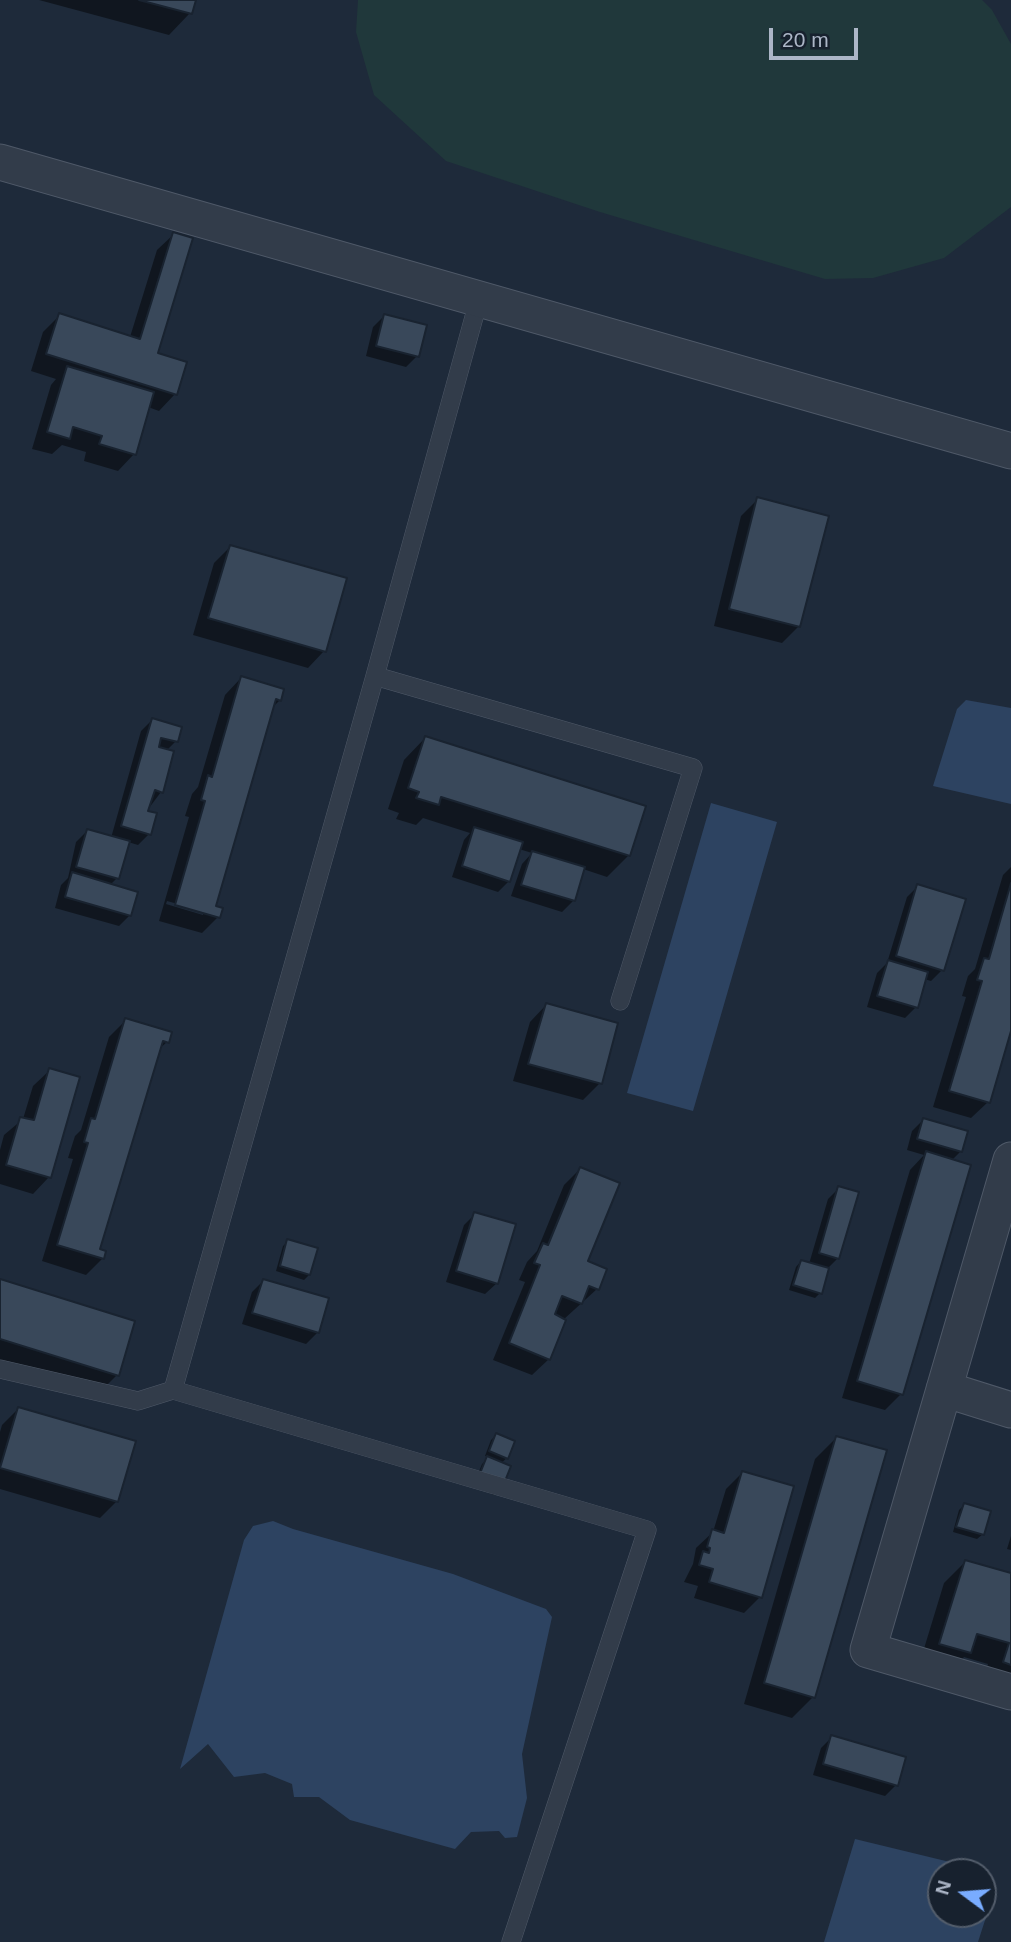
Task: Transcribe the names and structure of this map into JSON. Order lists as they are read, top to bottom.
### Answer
{
  "scale_bar": "20 m",
  "north": "left"
}
